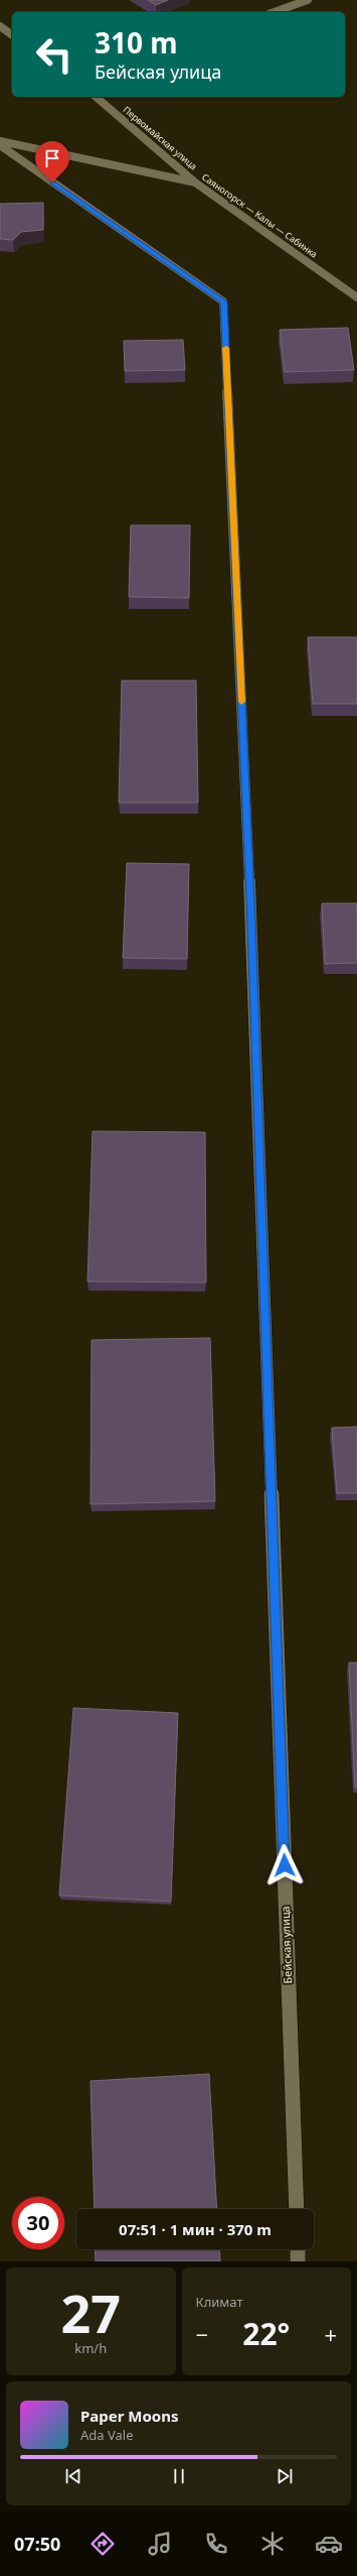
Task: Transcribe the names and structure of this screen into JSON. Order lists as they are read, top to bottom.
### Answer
{
  "streets": {
    "street": ["Первомайская улица", "Саяногорск — Калы — Сабинка", "Бейская улица"]
  },
  "crossings": [
    ["Первомайская улица", "Саяногорск — Калы — Сабинка"]
  ],
  "page": {
    "turn": ["310 m", "Бейская улица"],
    "limit": "30",
    "trip": "07:51 · 1 мин · 370 m",
    "tile": [
      ["27", "km/h"],
      "Климат"
    ],
    "heat": ["−", "22°", "+"],
    "song": ["Paper Moons", "Ada Vale"],
    "tabs": "07:50"
  }
}
